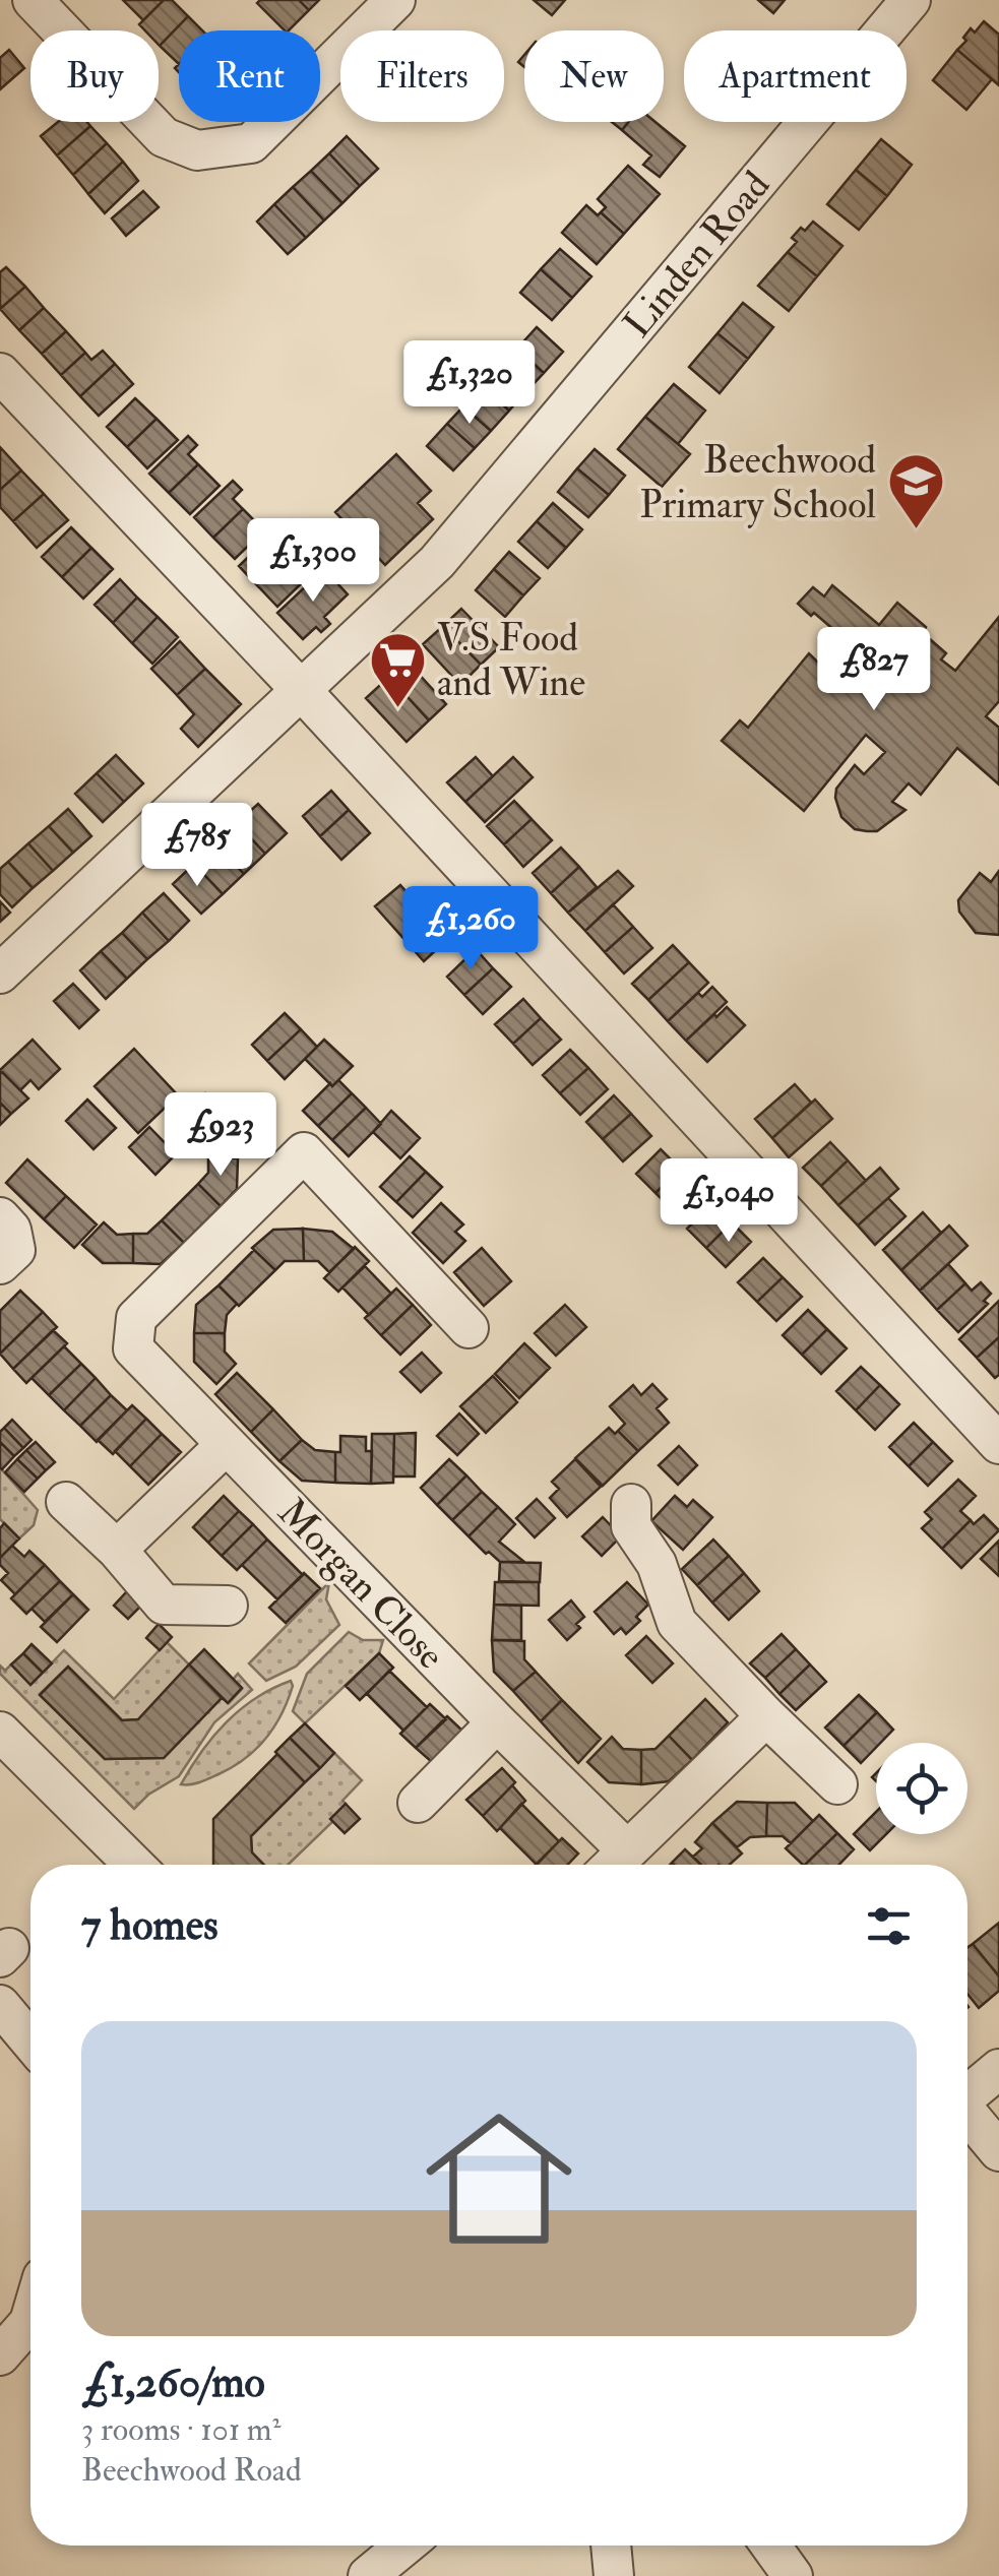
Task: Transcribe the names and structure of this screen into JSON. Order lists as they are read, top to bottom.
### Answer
{
  "streets": {
    "street": ["Linden Road", "Morgan Close"]
  },
  "places": {
    "school or university": ["Beechwood Primary School"],
    "supermarket": ["V.S Food and Wine"]
  },
  "page": {
    "chip": [
      "Buy",
      "Rent",
      "Filters",
      "New",
      "Apartment"
    ],
    "price": [
      "£1,320",
      "£1,300",
      "£827",
      "£785",
      "£1,260",
      "£923",
      "£1,040"
    ],
    "heading": "7 homes",
    "list": [
      {
        "name": "£1,260/mo",
        "note": "3 rooms · 101 m² · Beechwood Road"
      }
    ]
  }
}
